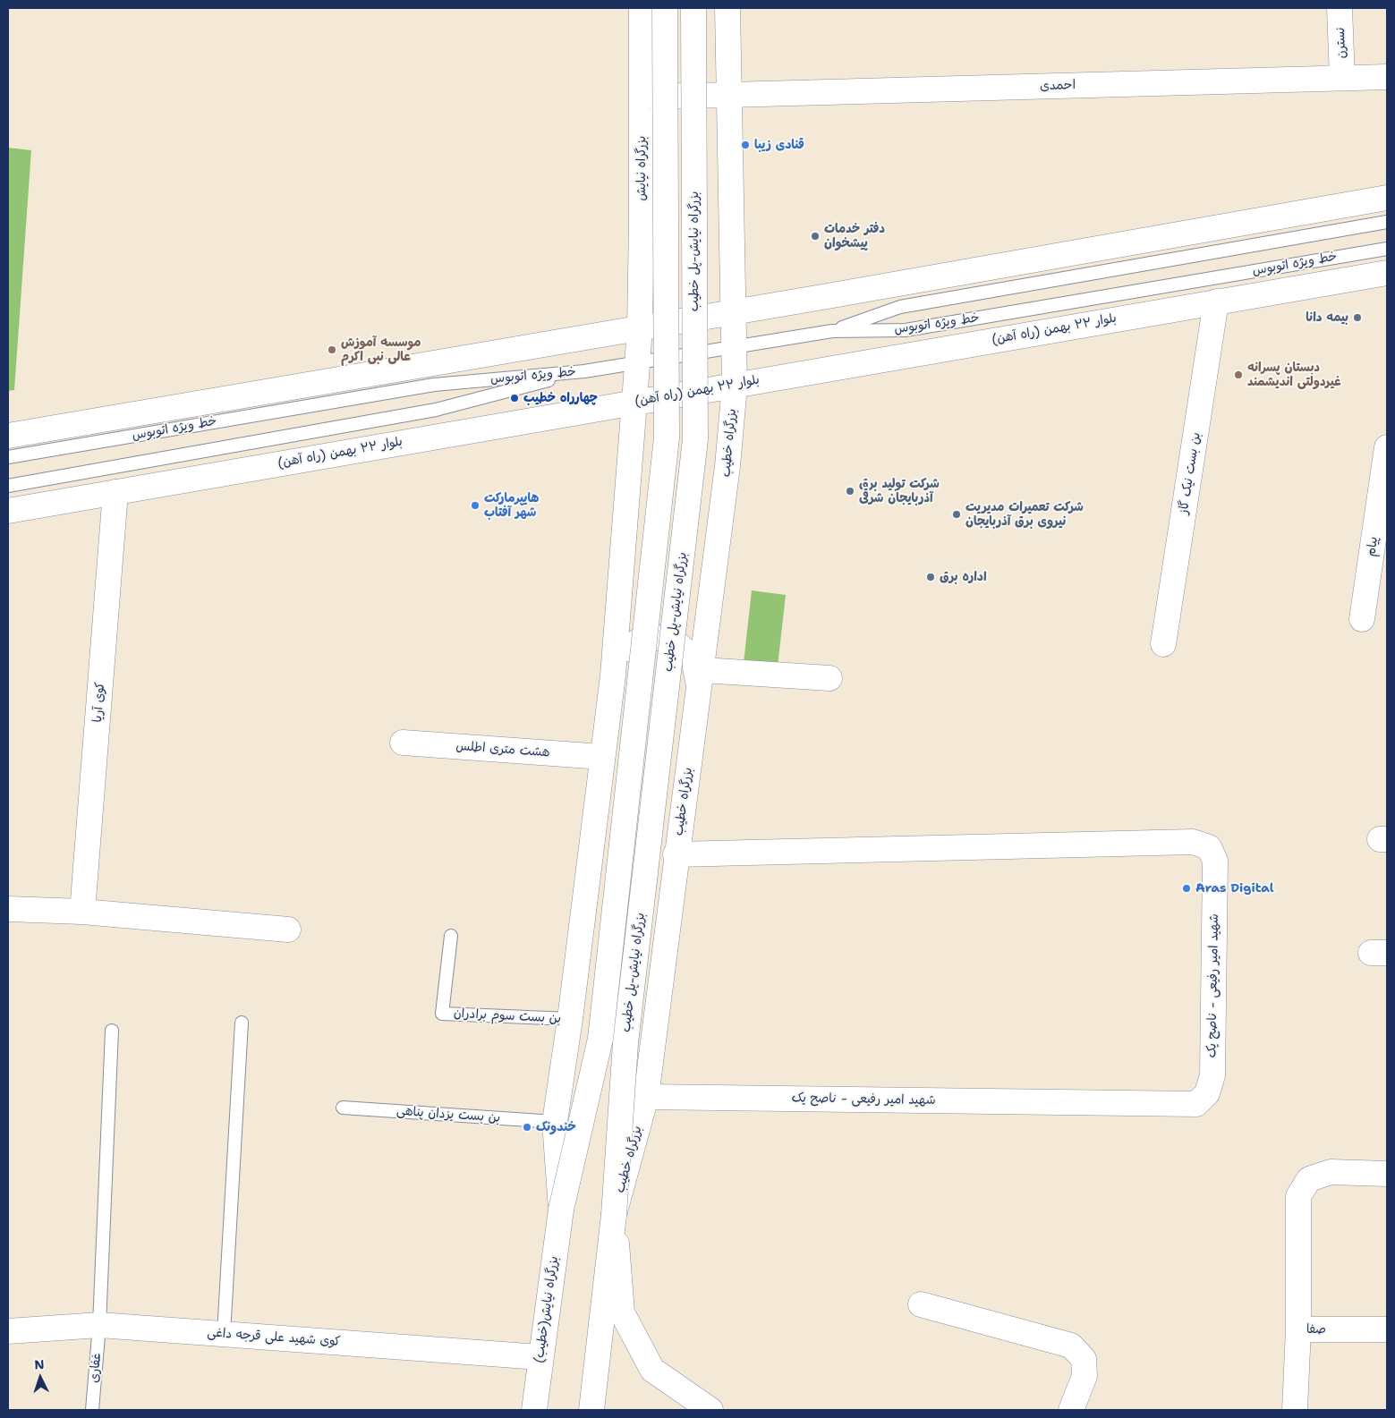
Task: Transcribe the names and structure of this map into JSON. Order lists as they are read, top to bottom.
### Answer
{
  "streets": {
    "main road": [
      "نسترن",
      "احمدی",
      "بزرگراه نیایش",
      "بزرگراه نیایش-پل خطیب",
      "بلوار ۲۲ بهمن (راه آهن)",
      "بزرگراه خطیب",
      "بن بست نیک گاز",
      "پیام",
      "کوی آریا",
      "هشت متری اطلس",
      "شهید امیر رفیعی - ناصح یک",
      "بزرگراه نیایش(خطیب)",
      "صفا",
      "کوی شهید علی قرجه داغی"
    ],
    "lane": [
      "خط ویژه اتوبوس",
      "بن بست سوم برادران",
      "بن بست یزدان پناهی",
      "غفاری"
    ]
  },
  "crossings": [
    ["نسترن", "احمدی"],
    ["احمدی", "بزرگراه نیایش"],
    ["بزرگراه نیایش", "بلوار ۲۲ بهمن (راه آهن)"],
    ["بزرگراه نیایش-پل خطیب", "بزرگراه خطیب"],
    ["بزرگراه نیایش-پل خطیب", "بزرگراه نیایش(خطیب)"],
    ["بلوار ۲۲ بهمن (راه آهن)", "بزرگراه خطیب"],
    ["بلوار ۲۲ بهمن (راه آهن)", "بن بست نیک گاز"],
    ["بلوار ۲۲ بهمن (راه آهن)", "کوی آریا"],
    ["بزرگراه خطیب", "شهید امیر رفیعی - ناصح یک"],
    ["بزرگراه نیایش(خطیب)", "کوی شهید علی قرجه داغی"],
    ["کوی شهید علی قرجه داغی", "غفاری"]
  ],
  "places": [
    "قنادی زیبا",
    "دفتر خدمات پیشخوان",
    "بیمه دانا",
    "موسسه آموزش عالی نبی اکرم",
    "دبستان پسرانه غیردولتی اندیشمند",
    "چهارراه خطیب",
    "شرکت تولید برق آذربایجان شرقی",
    "هایپرمارکت شهر آفتاب",
    "شرکت تعمیرات مدیریت نیروی برق آذربایجان",
    "اداره برق",
    "َAras Digital",
    "خندونک"
  ],
  "north": "top"
}
